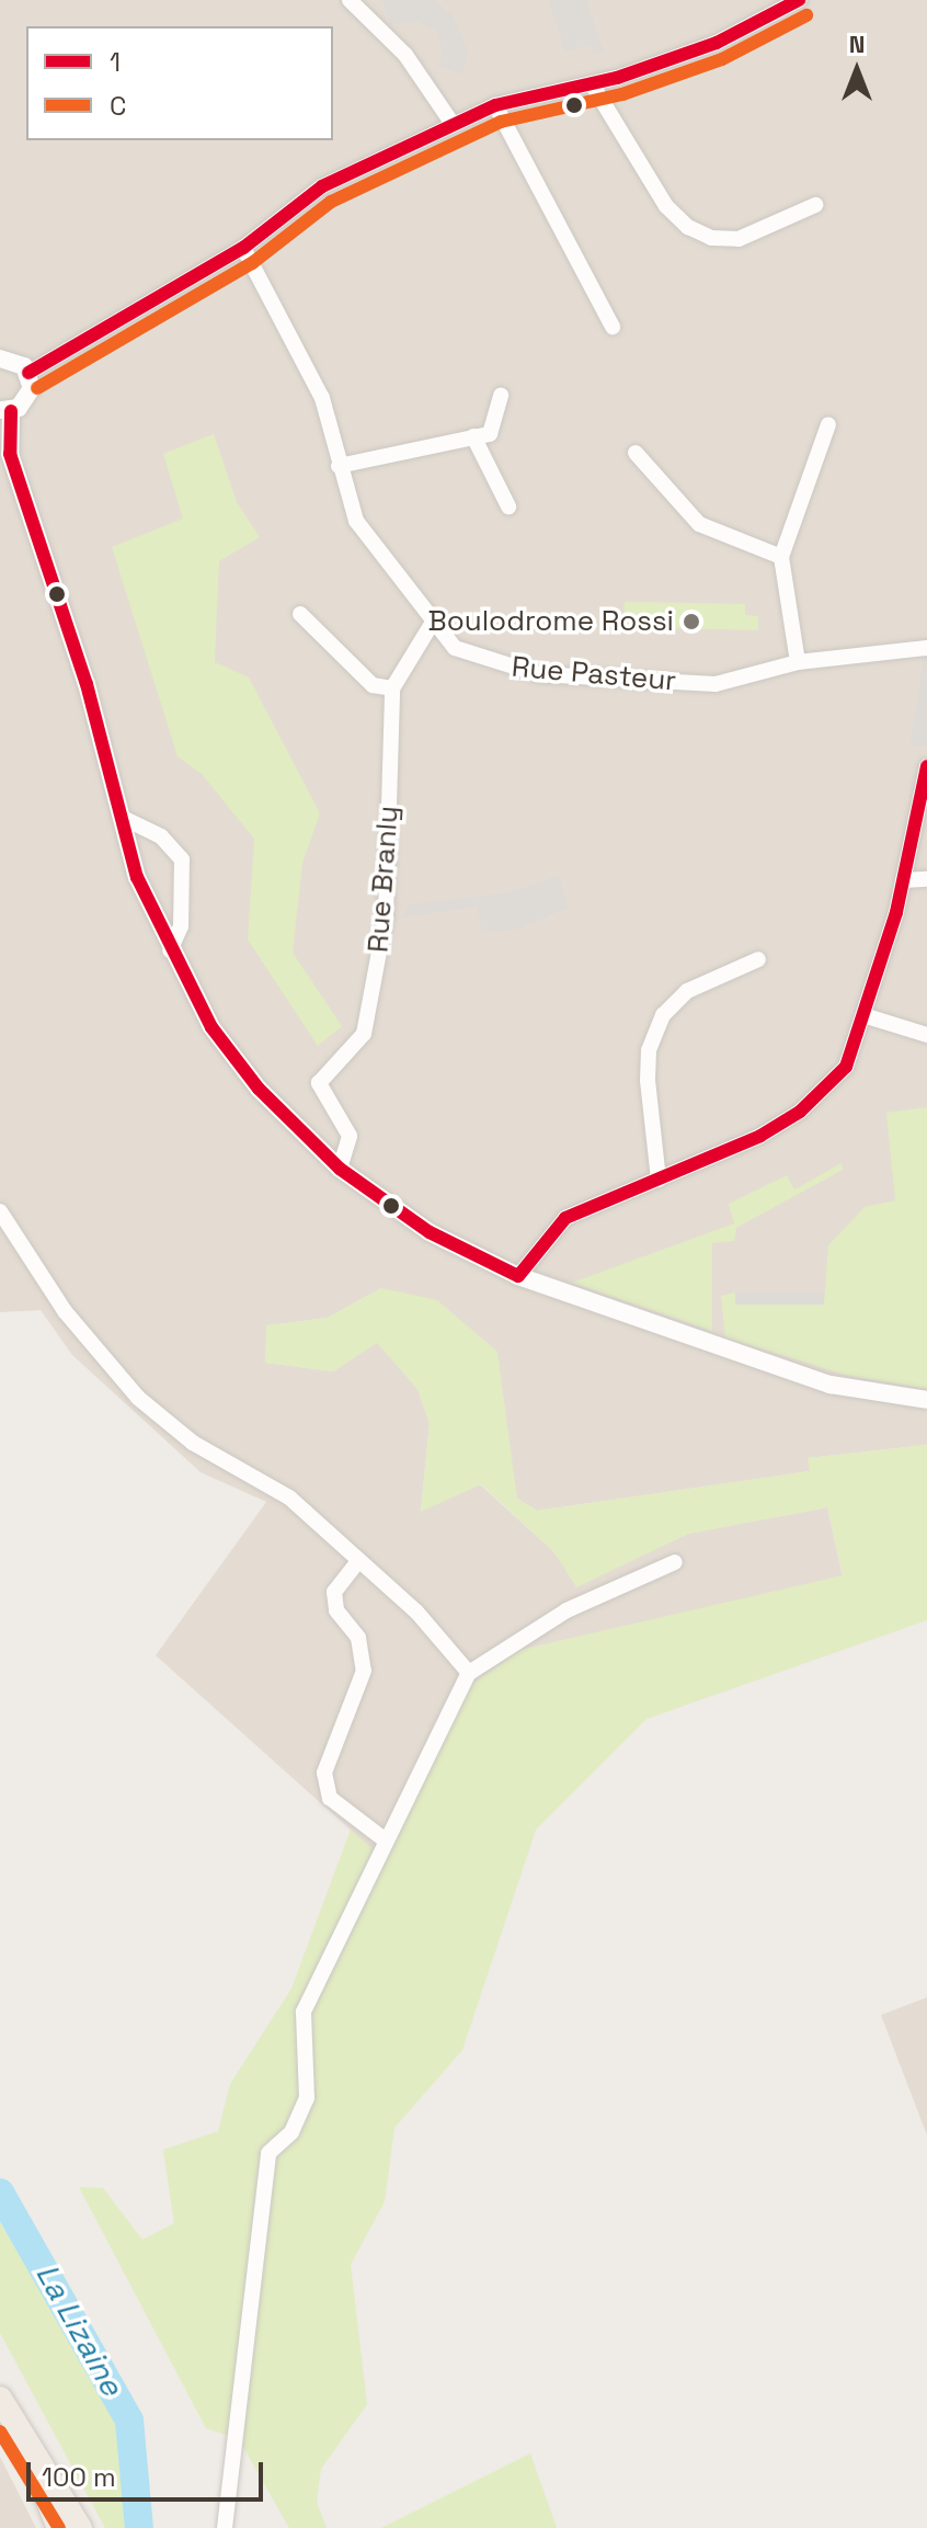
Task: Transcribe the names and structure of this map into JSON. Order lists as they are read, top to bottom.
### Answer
{
  "streets": {
    "street": ["Rue Pasteur", "Rue Branly"]
  },
  "crossings": [
    ["Rue Pasteur", "Rue Branly"]
  ],
  "water": ["La Lizaine"],
  "places": ["Boulodrome Rossi"],
  "lines": ["transit line 1", "transit line C"],
  "legend": ["1", "C"],
  "scale_bar": "100 m",
  "north": "top"
}
